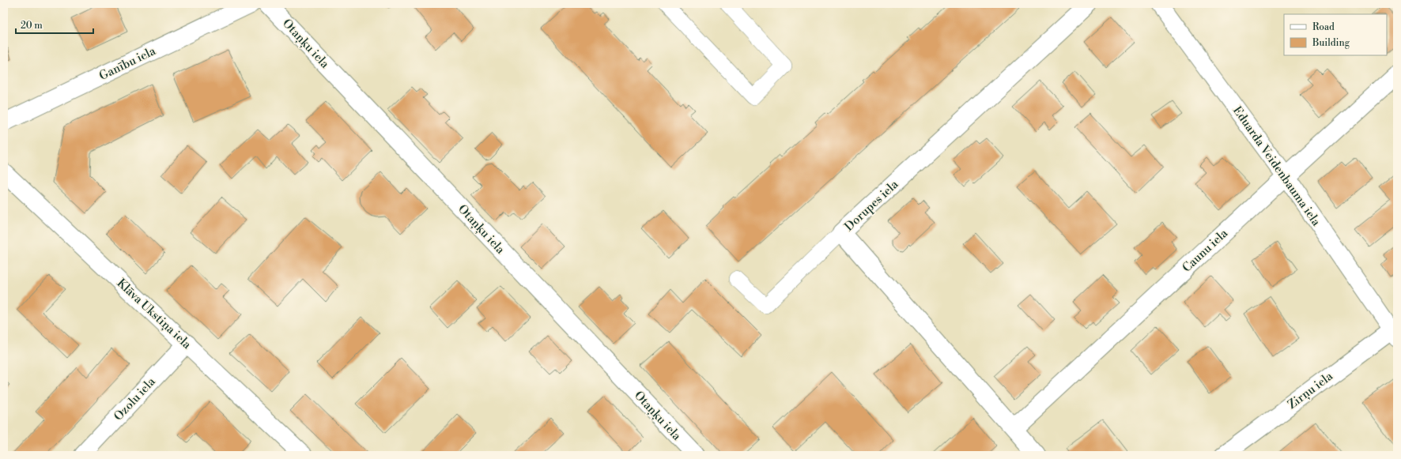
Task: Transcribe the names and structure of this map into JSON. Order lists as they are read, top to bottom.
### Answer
{
  "streets": {
    "main road": [
      "Otaņķu iela",
      "Ganību iela",
      "Eduarda Veidenbauma iela",
      "Dorupes iela",
      "Caunu iela",
      "Klāva Ukstiņa iela",
      "Zirņu iela",
      "Ozolu iela"
    ]
  },
  "crossings": [
    ["Eduarda Veidenbauma iela", "Caunu iela"],
    ["Eduarda Veidenbauma iela", "Zirņu iela"],
    ["Dorupes iela", "Caunu iela"],
    ["Klāva Ukstiņa iela", "Ozolu iela"]
  ],
  "legend": ["Road", "Building"],
  "scale_bar": "20 m"
}
